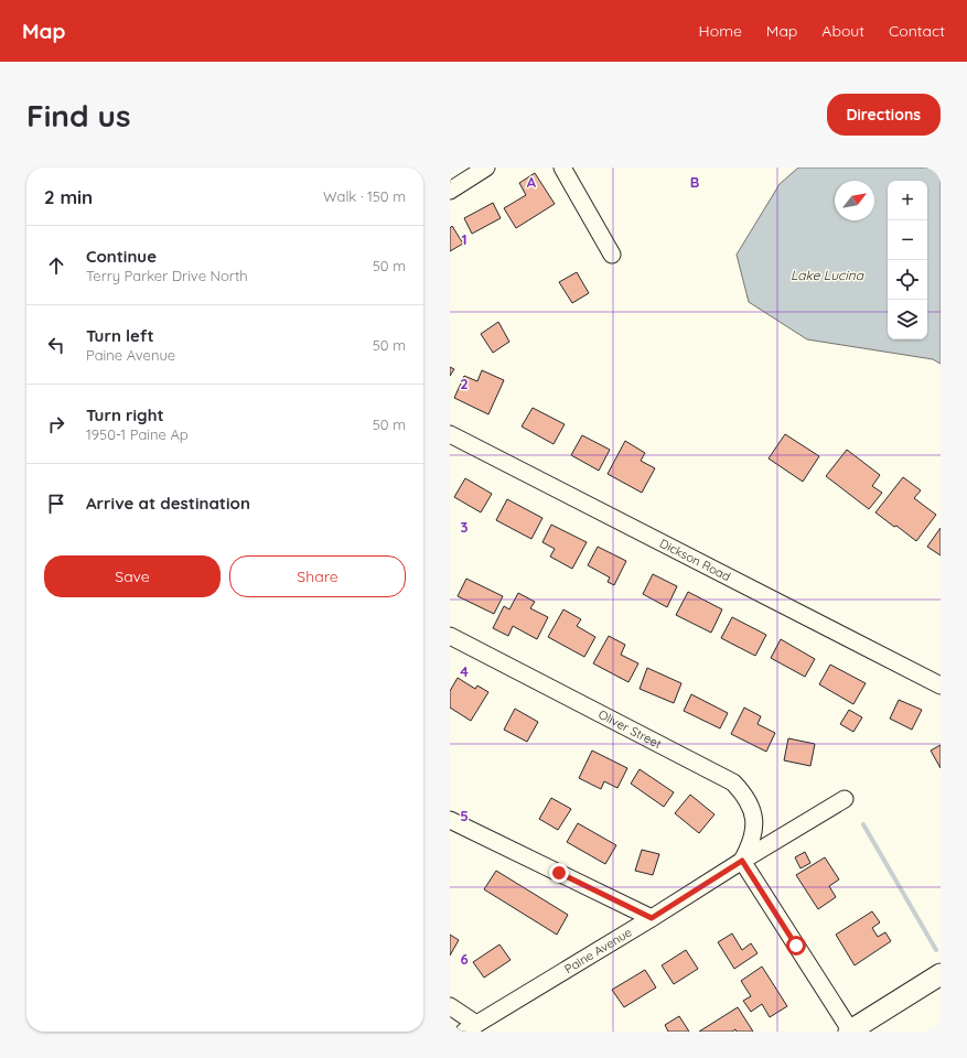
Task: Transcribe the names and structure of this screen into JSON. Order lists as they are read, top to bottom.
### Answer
{
  "streets": {
    "street": ["Dickson Road", "Oliver Street", "Paine Avenue"]
  },
  "crossings": [
    ["Oliver Street", "Paine Avenue"]
  ],
  "water": ["Lake Lucina"],
  "north": "top right",
  "page": {
    "header": "Map",
    "nav": [
      "Home",
      "Map",
      "About",
      "Contact"
    ],
    "buttons": [
      "Directions",
      ["Save", "Share"]
    ],
    "title": "Find us",
    "heading": ["2 min", "Walk · 150 m"],
    "map_buttons": ["+", "−"],
    "list": [
      ["Continue", "Terry Parker Drive North", "50 m"],
      ["Turn left", "Paine Avenue", "50 m"],
      ["Turn right", "1950-1 Paine Ap", "50 m"],
      "Arrive at destination"
    ]
  },
  "grid": {
    "columns": ["A", "B"],
    "rows": [
      "1",
      "2",
      "3",
      "4",
      "5",
      "6"
    ]
  }
}
